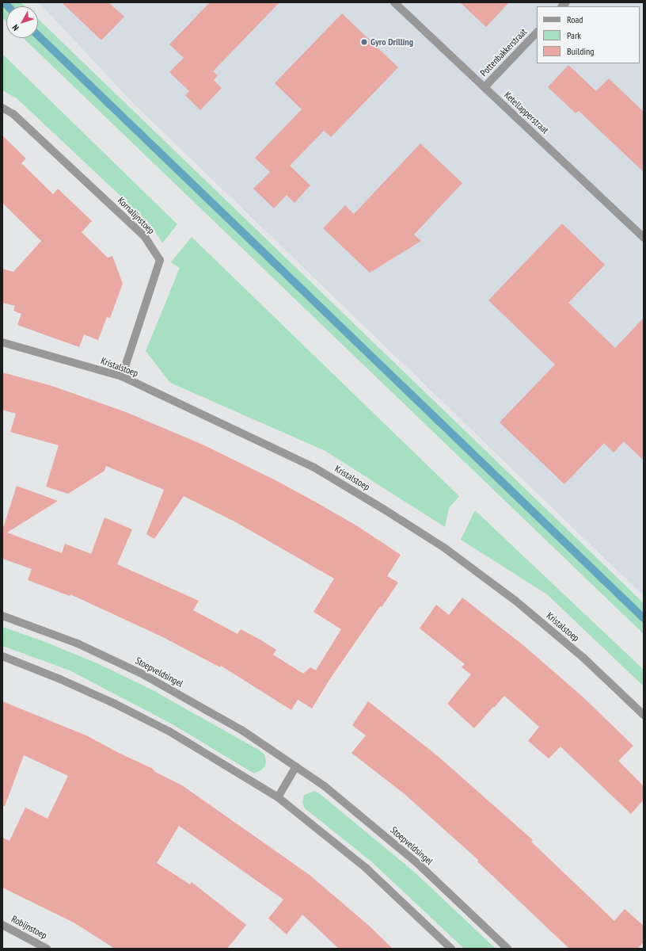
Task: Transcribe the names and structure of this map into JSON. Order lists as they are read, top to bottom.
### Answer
{
  "streets": {
    "street": [
      "Pottenbakkerstraat",
      "Ketellapperstraat",
      "Kornalijnstoep",
      "Kristalstoep",
      "Stoepveldsingel",
      "Robijnstoep"
    ]
  },
  "crossings": [
    ["Pottenbakkerstraat", "Ketellapperstraat"],
    ["Kornalijnstoep", "Kristalstoep"]
  ],
  "places": ["Gyro Drilling"],
  "legend": ["Road", "Park", "Building"],
  "north": "bottom left"
}
